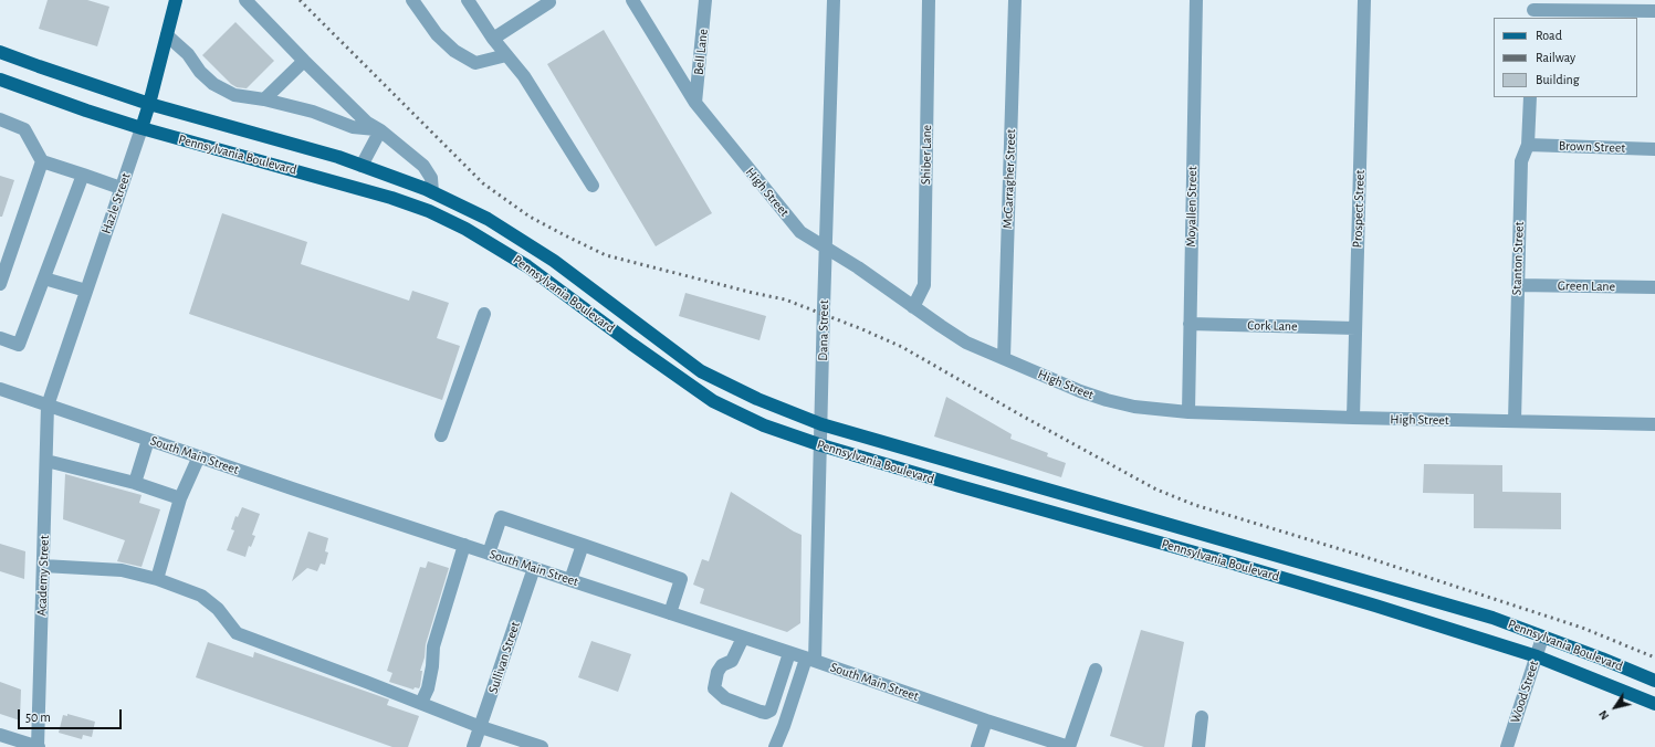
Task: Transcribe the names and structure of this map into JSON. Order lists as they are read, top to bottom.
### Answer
{
  "streets": {
    "main road": ["Pennsylvania Boulevard", "Hazle Street"],
    "street": [
      "Bell Lane",
      "Brown Street",
      "Shiber Lane",
      "McCarragher Street",
      "High Street",
      "Moyallen Street",
      "Prospect Street",
      "Stanton Street",
      "Green Lane",
      "Cork Lane",
      "Dana Street",
      "South Main Street",
      "Academy Street",
      "Sullivan Street",
      "Wood Street"
    ]
  },
  "crossings": [
    ["Bell Lane", "High Street"],
    ["Brown Street", "Stanton Street"],
    ["Pennsylvania Boulevard", "Hazle Street"],
    ["Pennsylvania Boulevard", "Dana Street"],
    ["Pennsylvania Boulevard", "Wood Street"],
    ["Shiber Lane", "High Street"],
    ["McCarragher Street", "High Street"],
    ["High Street", "Moyallen Street"],
    ["High Street", "Prospect Street"],
    ["High Street", "Stanton Street"],
    ["High Street", "Dana Street"],
    ["Hazle Street", "South Main Street"],
    ["Hazle Street", "Academy Street"],
    ["Moyallen Street", "Cork Lane"],
    ["Prospect Street", "Cork Lane"],
    ["Stanton Street", "Green Lane"],
    ["Dana Street", "South Main Street"],
    ["South Main Street", "Academy Street"],
    ["South Main Street", "Sullivan Street"]
  ],
  "legend": ["Road", "Railway", "Building"],
  "scale_bar": "50 m",
  "north": "bottom left"
}
